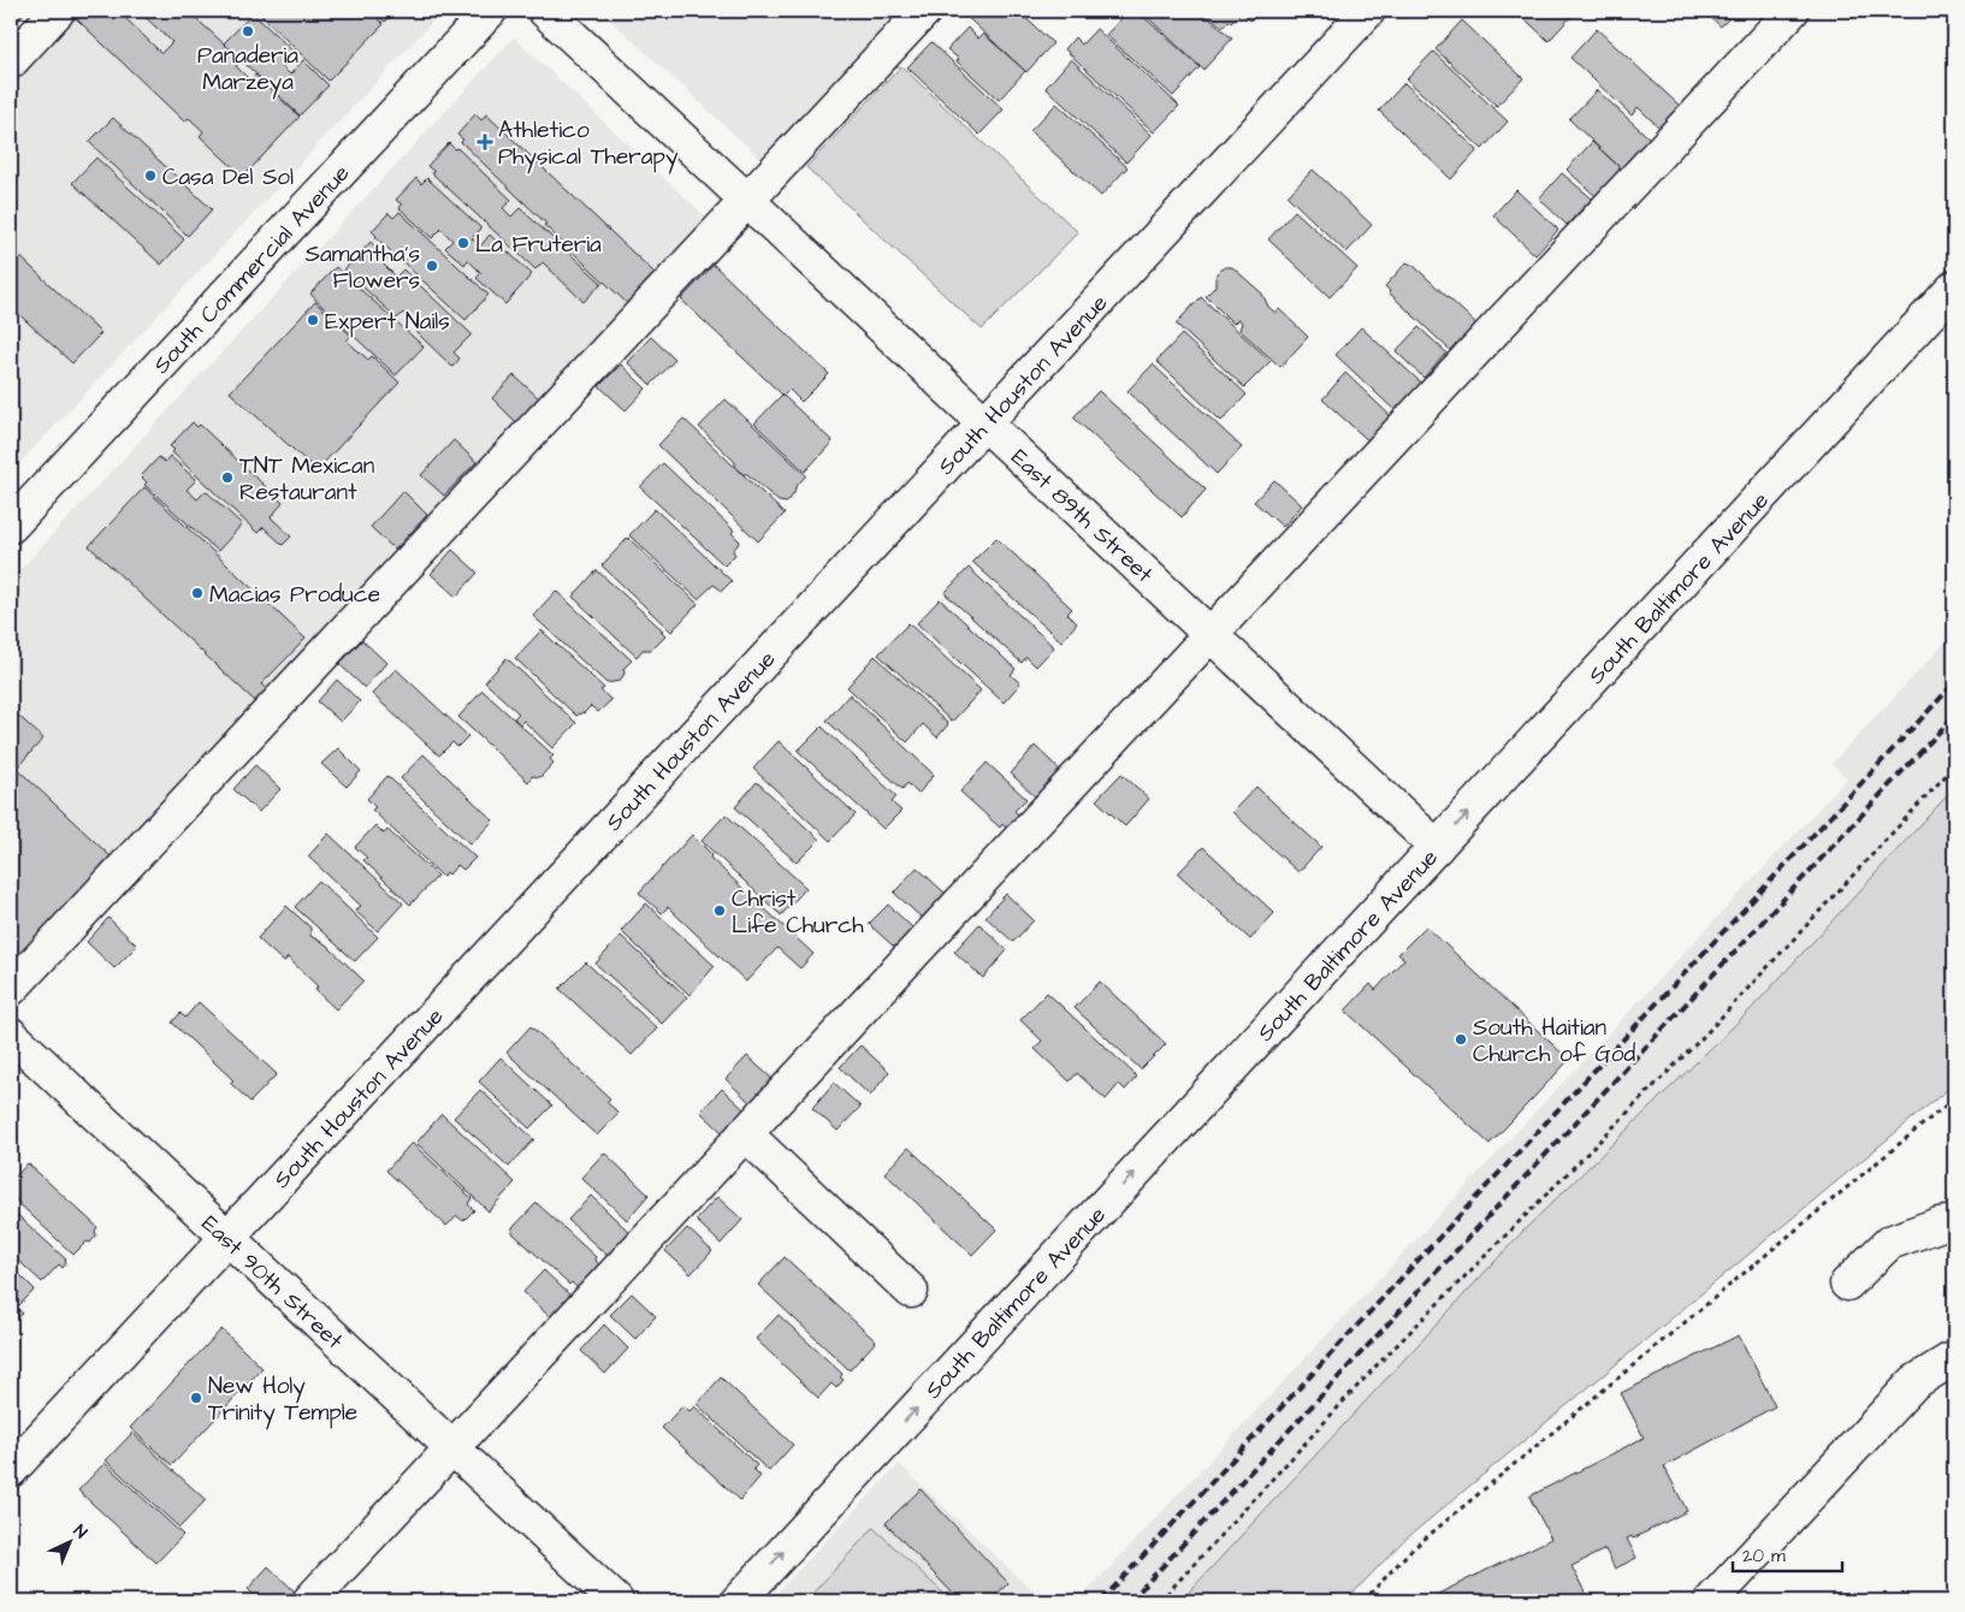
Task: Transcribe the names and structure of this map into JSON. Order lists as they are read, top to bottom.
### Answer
{
  "streets": {
    "street": [
      "South Commercial Avenue",
      "South Houston Avenue",
      "East 89th Street",
      "South Baltimore Avenue",
      "East 90th Street"
    ]
  },
  "crossings": [
    ["South Houston Avenue", "East 89th Street"],
    ["South Houston Avenue", "East 90th Street"],
    ["East 89th Street", "South Baltimore Avenue"]
  ],
  "one_way": ["South Baltimore Avenue"],
  "places": {
    "other": [
      "Panaderia Marzeya",
      "Casa Del Sol",
      "La Fruteria",
      "Samantha's Flowers",
      "Expert Nails",
      "TNT Mexican Restaurant",
      "Macias Produce",
      "Christ Life Church",
      "South Haitian Church of God",
      "New Holy Trinity Temple"
    ],
    "health": ["Athletico Physical Therapy"]
  },
  "scale_bar": "20 m",
  "north": "top right"
}
